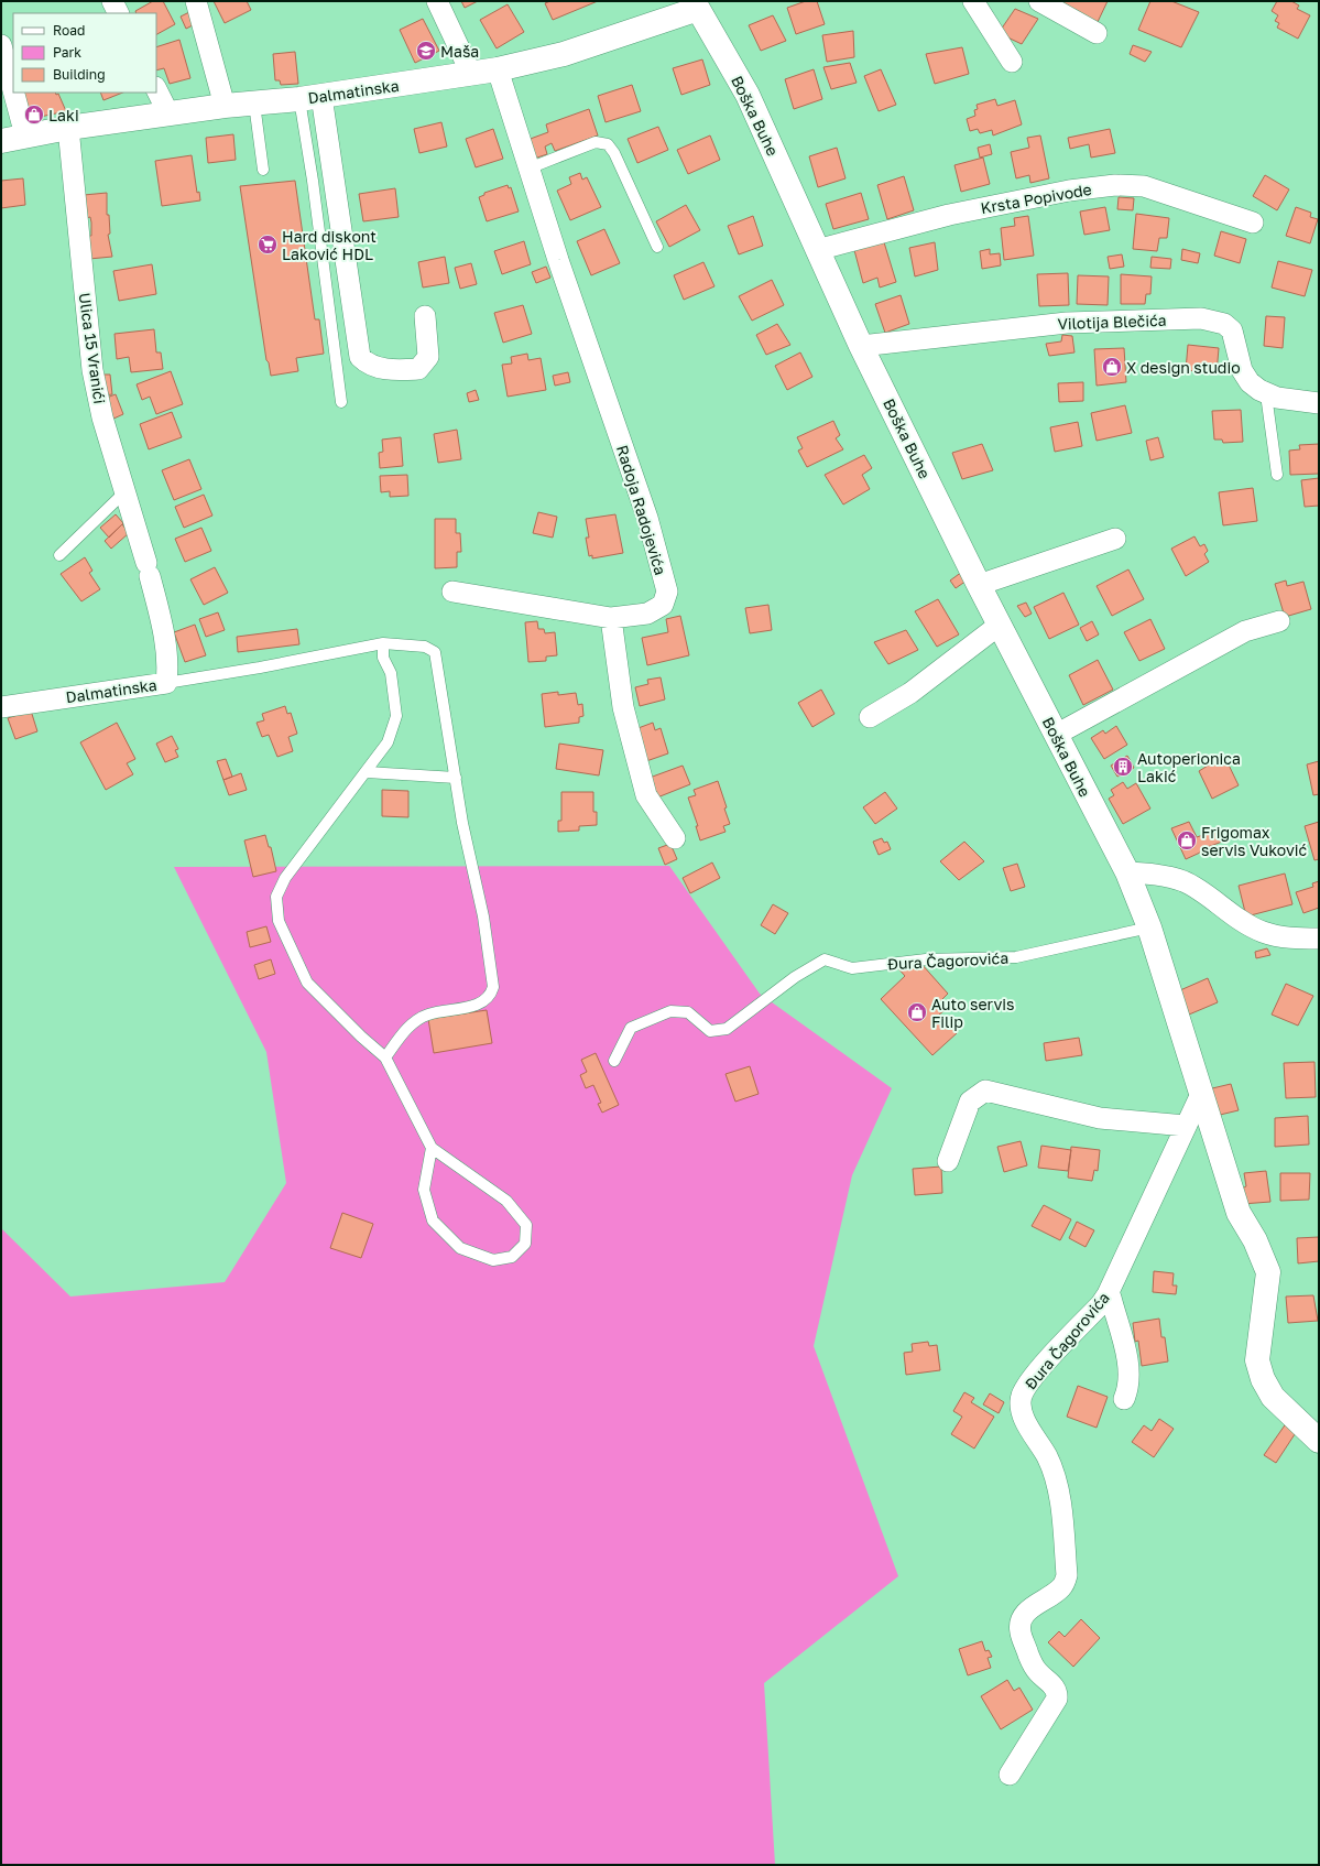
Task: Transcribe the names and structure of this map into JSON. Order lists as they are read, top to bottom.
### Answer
{
  "streets": {
    "street": [
      "Dalmatinska",
      "Boška Buhe",
      "Krsta Popivode",
      "Vilotija Blečića",
      "Ulica 15 Vranići",
      "Radoja Radojevića",
      "Đura Čagorovića"
    ]
  },
  "crossings": [
    ["Dalmatinska", "Boška Buhe"],
    ["Dalmatinska", "Ulica 15 Vranići"],
    ["Dalmatinska", "Radoja Radojevića"],
    ["Boška Buhe", "Krsta Popivode"],
    ["Boška Buhe", "Vilotija Blečića"]
  ],
  "places": {
    "school or university": ["Maša"],
    "shop": [
      "Laki",
      "X design studio",
      "Frigomax servis Vuković",
      "Auto servis Filip"
    ],
    "supermarket": ["Hard diskont Laković HDL"],
    "building": ["Autoperionica Lakić"]
  },
  "legend": ["Road", "Park", "Building"]
}
